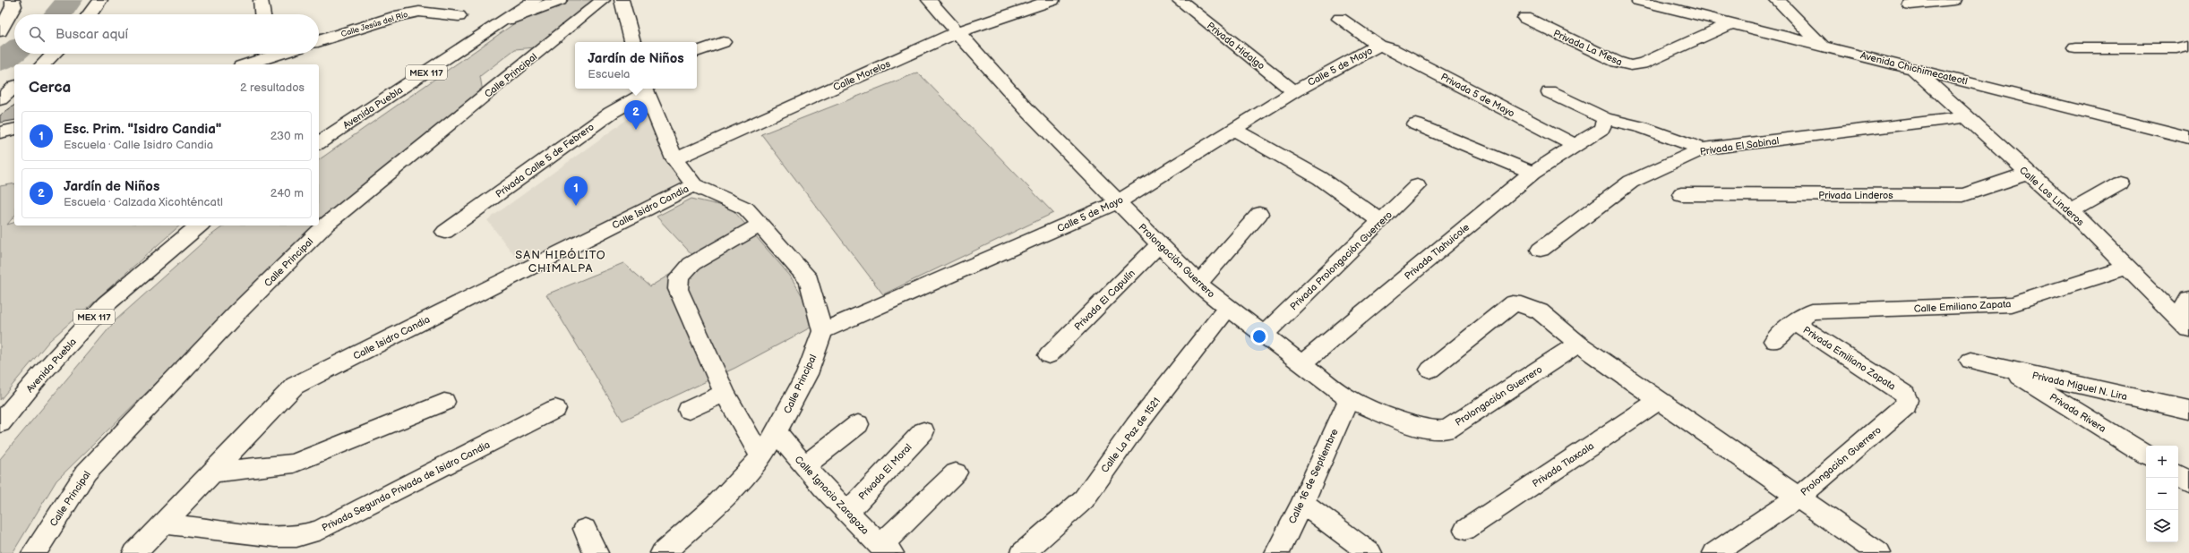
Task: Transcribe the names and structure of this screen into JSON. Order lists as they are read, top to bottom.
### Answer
{
  "streets": {
    "street": [
      "Calle Jesús del Río",
      "Privada Hidalgo",
      "Privada La Mesa",
      "Calle 5 de Mayo",
      "Avenida Chichimecateotl",
      "MEX 117",
      "Calle Principal",
      "Calle Morelos",
      "Privada 5 de Mayo",
      "Avenida Puebla",
      "Privada El Sabinal",
      "Privada Calle 5 de Febrero",
      "Privada Linderos",
      "Calle Los Linderos",
      "Calle Isidro Candia",
      "Privada Tlahuicole",
      "Prolongación Guerrero",
      "Privada Prolongación Guerrero",
      "Privada El Capulín",
      "Calle Emiliano Zapata",
      "Privada Emiliano Zapata",
      "Privada Miguel N. Lira",
      "Privada Rivera",
      "Calle La Paz de 1521",
      "Privada Tlaxcala",
      "Privada El Moral",
      "Calle 16 de Septiembre",
      "Privada Segunda Privada de Isidro Candia",
      "Calle Ignacio Zaragoza"
    ]
  },
  "crossings": [
    ["Privada Hidalgo", "Calle 5 de Mayo"],
    ["Privada La Mesa", "Avenida Chichimecateotl"],
    ["Calle 5 de Mayo", "Calle Principal"],
    ["Calle 5 de Mayo", "Privada 5 de Mayo"],
    ["Calle 5 de Mayo", "Prolongación Guerrero"],
    ["Avenida Chichimecateotl", "Calle Los Linderos"],
    ["Calle Principal", "Calle Ignacio Zaragoza"],
    ["Calle Morelos", "Prolongación Guerrero"],
    ["Privada 5 de Mayo", "Privada Tlahuicole"],
    ["Privada El Sabinal", "Calle Los Linderos"],
    ["Privada Linderos", "Calle Los Linderos"],
    ["Calle Los Linderos", "Calle Emiliano Zapata"],
    ["Calle Isidro Candia", "Privada Segunda Privada de Isidro Candia"],
    ["Privada Tlahuicole", "Prolongación Guerrero"],
    ["Prolongación Guerrero", "Privada Prolongación Guerrero"],
    ["Prolongación Guerrero", "Privada El Capulín"],
    ["Prolongación Guerrero", "Privada Emiliano Zapata"],
    ["Prolongación Guerrero", "Calle La Paz de 1521"],
    ["Prolongación Guerrero", "Privada Tlaxcala"],
    ["Prolongación Guerrero", "Calle 16 de Septiembre"],
    ["Calle Emiliano Zapata", "Privada Emiliano Zapata"],
    ["Privada Miguel N. Lira", "Privada Rivera"],
    ["Privada El Moral", "Calle Ignacio Zaragoza"]
  ],
  "districts": ["SAN HIPÓLITO CHIMALPA"],
  "page": {
    "search": "Buscar aquí",
    "popup": ["Jardín de Niños", "Escuela"],
    "heading": ["Cerca", "2 resultados"],
    "pins": ["2", "1"],
    "list": [
      {
        "mark": "1",
        "name": "Esc. Prim. \"Isidro Candia\"",
        "note": "Escuela · Calle Isidro Candia",
        "value": "230 m"
      },
      {
        "mark": "2",
        "name": "Jardín de Niños",
        "note": "Escuela · Calzada Xicohténcatl",
        "value": "240 m"
      }
    ],
    "map_buttons": ["+", "−"]
  }
}
